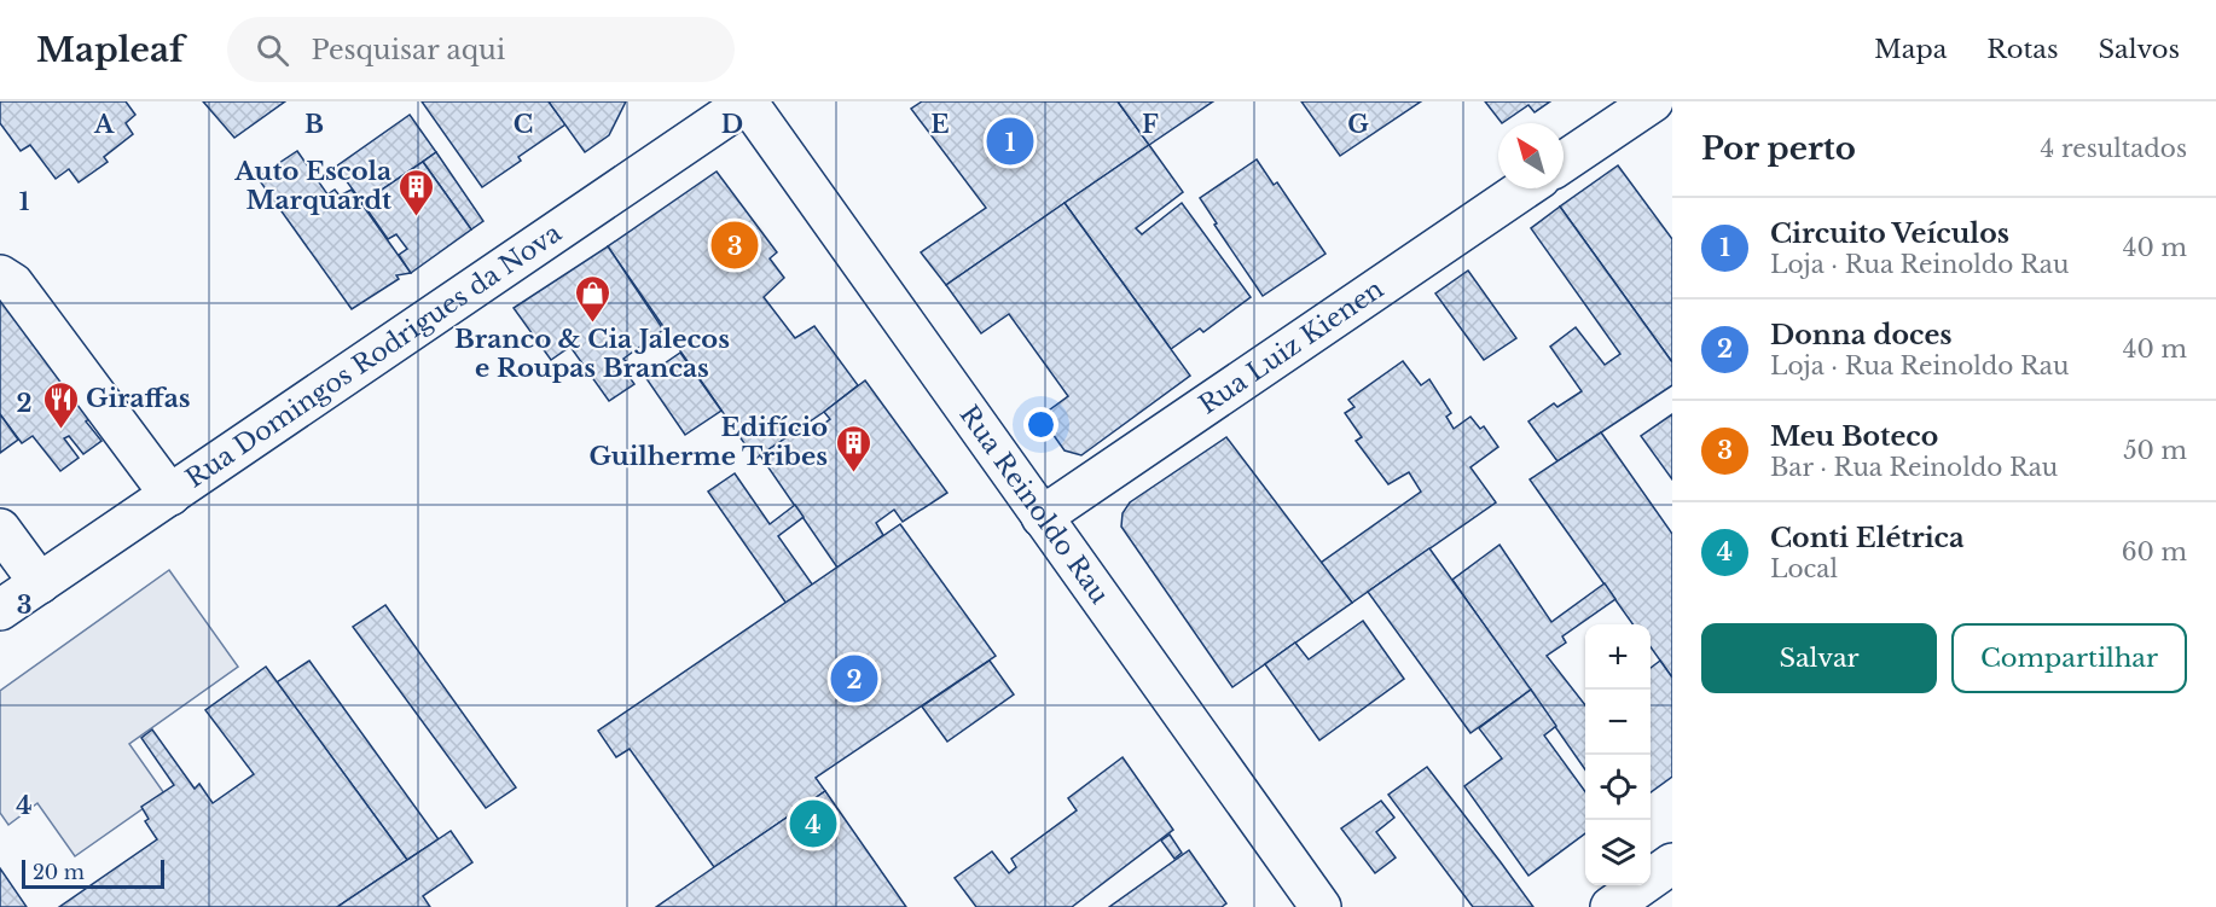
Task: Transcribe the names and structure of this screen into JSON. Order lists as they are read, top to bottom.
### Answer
{
  "streets": {
    "street": ["Rua Luiz Kienen", "Rua Domingos Rodrigues da Nova", "Rua Reinoldo Rau"]
  },
  "crossings": [
    ["Rua Luiz Kienen", "Rua Reinoldo Rau"],
    ["Rua Domingos Rodrigues da Nova", "Rua Reinoldo Rau"]
  ],
  "places": {
    "building": ["Auto Escola Marquardt", "Edifício Guilherme Tribes"],
    "shop": ["Branco & Cia Jalecos e Roupas Brancas"],
    "restaurant": ["Giraffas"]
  },
  "scale_bar": "20 m",
  "north": "top left",
  "page": {
    "header": "Mapleaf",
    "search": "Pesquisar aqui",
    "nav": ["Mapa", "Rotas", "Salvos"],
    "heading": ["Por perto", "4 resultados"],
    "pins": [
      "1",
      "3",
      "2",
      "4"
    ],
    "list": [
      {
        "mark": "1",
        "name": "Circuito Veículos",
        "note": "Loja · Rua Reinoldo Rau",
        "value": "40 m"
      },
      {
        "mark": "2",
        "name": "Donna doces",
        "note": "Loja · Rua Reinoldo Rau",
        "value": "40 m"
      },
      {
        "mark": "3",
        "name": "Meu Boteco",
        "note": "Bar · Rua Reinoldo Rau",
        "value": "50 m"
      },
      {
        "mark": "4",
        "name": "Conti Elétrica",
        "note": "Local",
        "value": "60 m"
      }
    ],
    "buttons": ["Salvar", "Compartilhar"],
    "map_buttons": ["+", "−"],
    "scale": "20 m"
  },
  "grid": {
    "columns": [
      "A",
      "B",
      "C",
      "D",
      "E",
      "F",
      "G"
    ],
    "rows": [
      "1",
      "2",
      "3",
      "4"
    ]
  }
}
